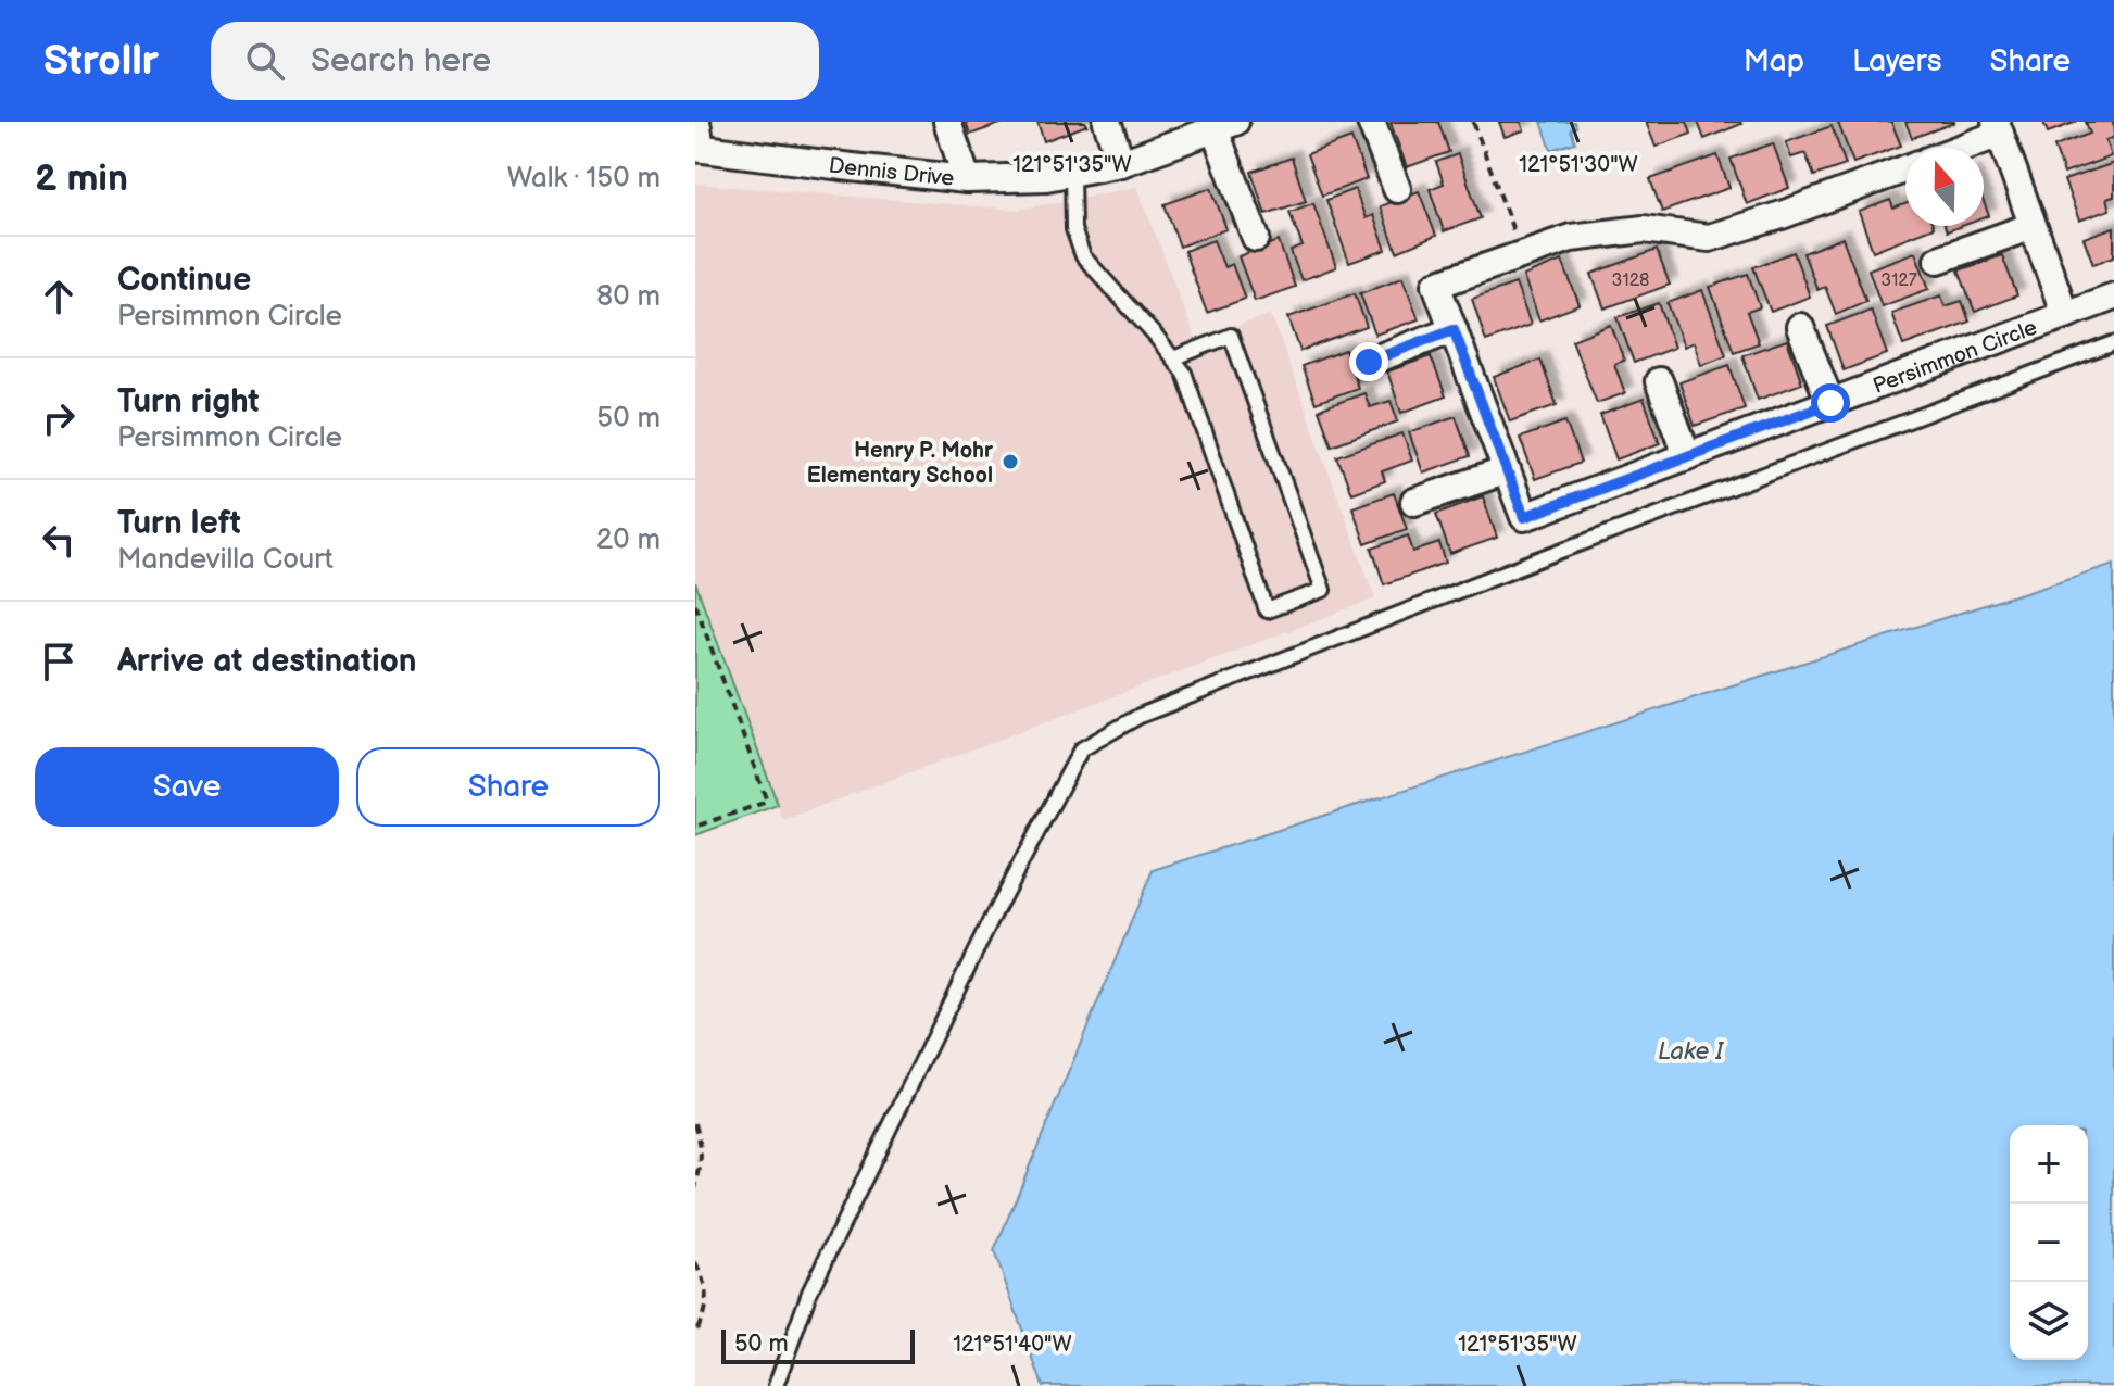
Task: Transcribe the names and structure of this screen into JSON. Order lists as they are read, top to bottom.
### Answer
{
  "streets": {
    "street": ["Dennis Drive", "Persimmon Circle"]
  },
  "water": ["Lake I"],
  "places": ["Henry P. Mohr Elementary School"],
  "house_numbers": ["3128", "3127"],
  "scale_bar": "50 m",
  "north": "top",
  "page": {
    "header": "Strollr",
    "search": "Search here",
    "nav": ["Map", "Layers", "Share"],
    "heading": ["2 min", "Walk · 150 m"],
    "list": [
      ["Continue", "Persimmon Circle", "80 m"],
      ["Turn right", "Persimmon Circle", "50 m"],
      ["Turn left", "Mandevilla Court", "20 m"],
      "Arrive at destination"
    ],
    "buttons": ["Save", "Share"],
    "map_buttons": ["+", "−"],
    "scale": "50 m"
  },
  "coordinates": ["121°51'35\"W", "121°51'30\"W", "121°51'40\"W"]
}
